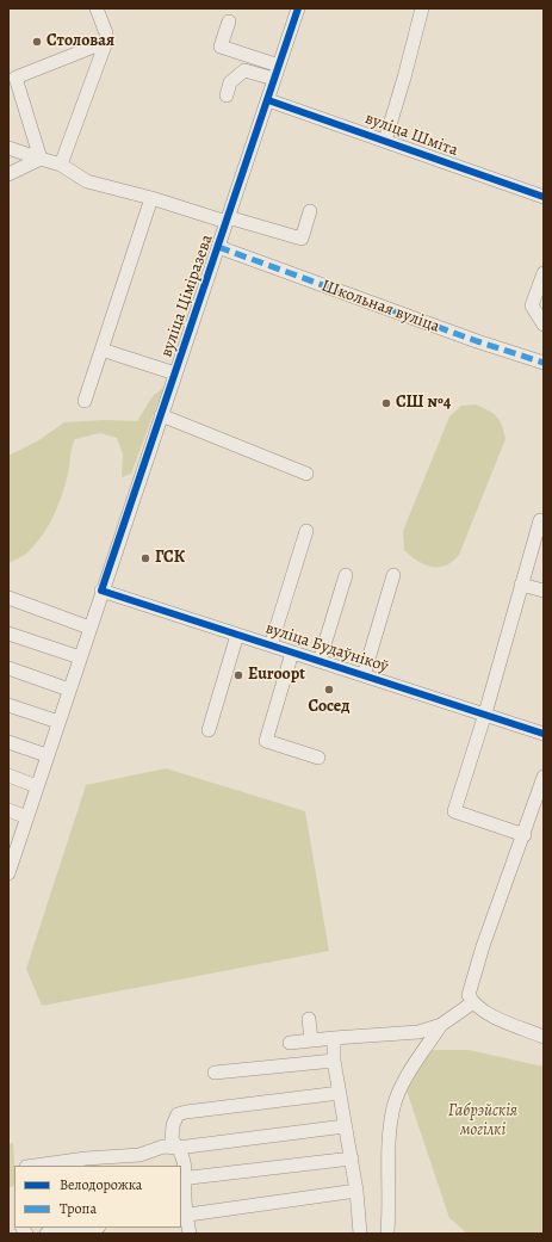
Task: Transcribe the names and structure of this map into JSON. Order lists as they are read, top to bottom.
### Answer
{
  "streets": {
    "street": [
      "вуліца Шміта",
      "вуліца Ціміразева",
      "Школьная вуліца",
      "вуліца Будаўнікоў"
    ]
  },
  "crossings": [
    ["вуліца Шміта", "вуліца Ціміразева"],
    ["вуліца Ціміразева", "Школьная вуліца"],
    ["вуліца Ціміразева", "вуліца Будаўнікоў"]
  ],
  "parks": ["Габрэйскія могілкі"],
  "places": [
    "Столовая",
    "СШ №4",
    "ГСК",
    "Euroopt",
    "Сосед"
  ],
  "legend": ["Велодорожка", "Тропа"]
}
